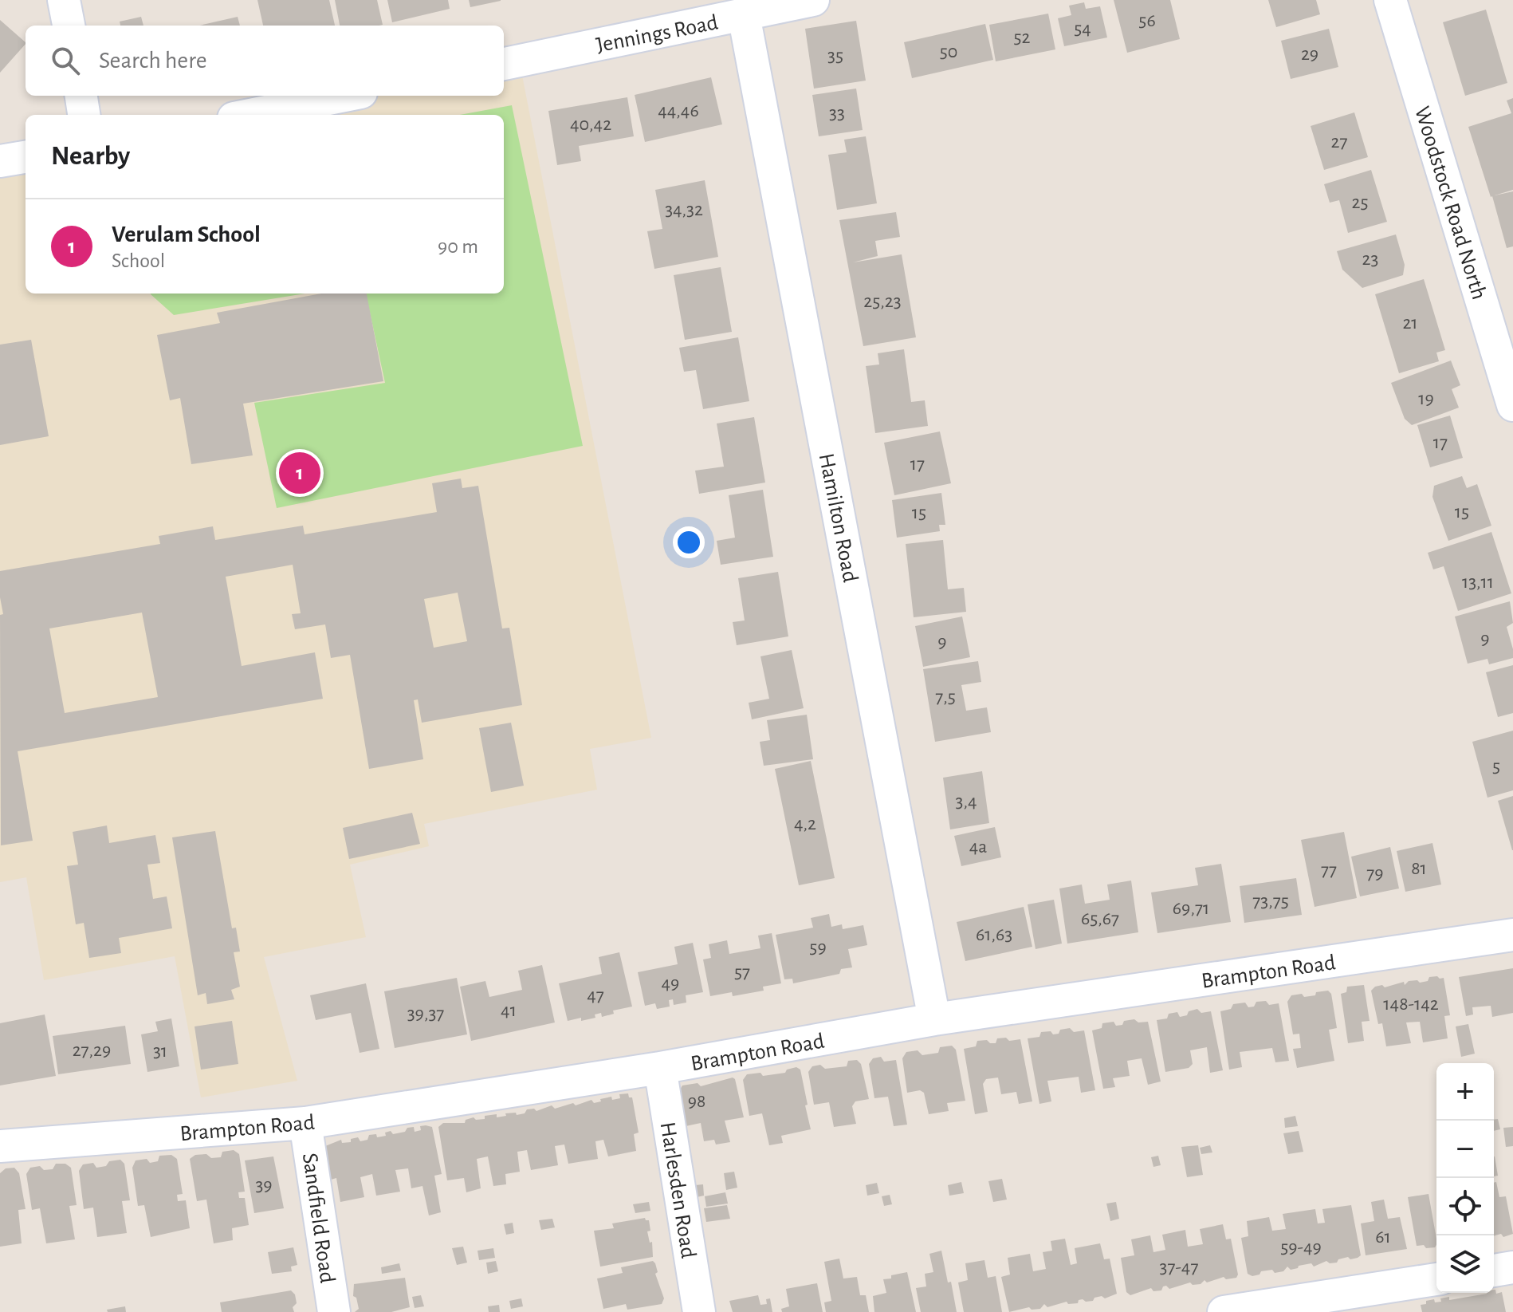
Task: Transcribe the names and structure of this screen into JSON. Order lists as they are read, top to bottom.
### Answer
{
  "streets": {
    "street": [
      "Jennings Road",
      "Woodstock Road North",
      "Hamilton Road",
      "Brampton Road",
      "Harlesden Road",
      "Sandfield Road"
    ]
  },
  "crossings": [
    ["Jennings Road", "Hamilton Road"],
    ["Hamilton Road", "Brampton Road"],
    ["Brampton Road", "Harlesden Road"],
    ["Brampton Road", "Sandfield Road"]
  ],
  "house_numbers": [
    "56",
    "54",
    "52",
    "50",
    "29",
    "35",
    "44,46",
    "33",
    "40,42",
    "27",
    "25",
    "34,32",
    "23",
    "25,23",
    "21",
    "19",
    "17",
    "17",
    "15",
    "15",
    "13,11",
    "9",
    "9",
    "7,5",
    "5",
    "3,4",
    "4,2",
    "4a",
    "81",
    "77",
    "79",
    "73,75",
    "69,71",
    "65,67",
    "61,63",
    "59",
    "57",
    "49",
    "47",
    "148-142",
    "41",
    "39,37",
    "27,29",
    "31",
    "98",
    "39",
    "61",
    "59-49",
    "37-47"
  ],
  "page": {
    "search": "Search here",
    "heading": "Nearby",
    "list": [
      {
        "mark": "1",
        "name": "Verulam School",
        "note": "School",
        "value": "90 m"
      }
    ],
    "pins": "1",
    "map_buttons": ["+", "−"]
  }
}
